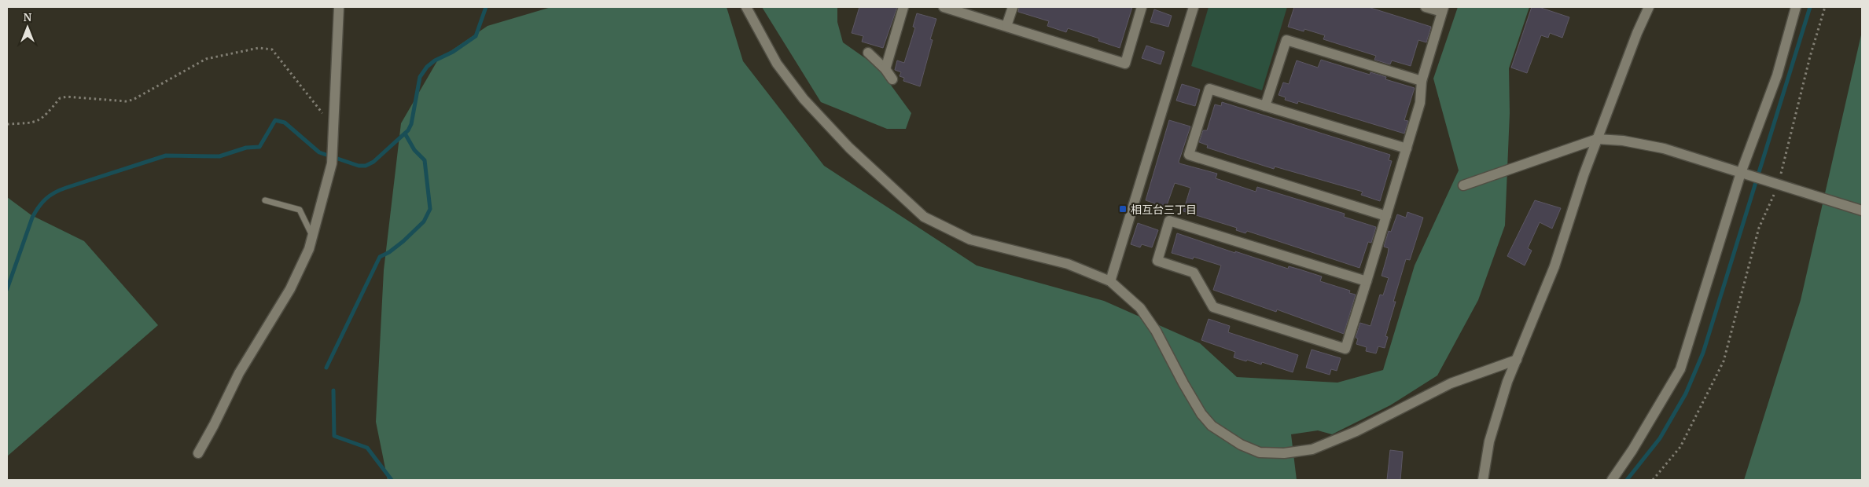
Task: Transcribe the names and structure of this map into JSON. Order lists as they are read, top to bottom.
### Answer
{
  "places": {
    "transit": ["相互台三丁目"]
  },
  "north": "top"
}
